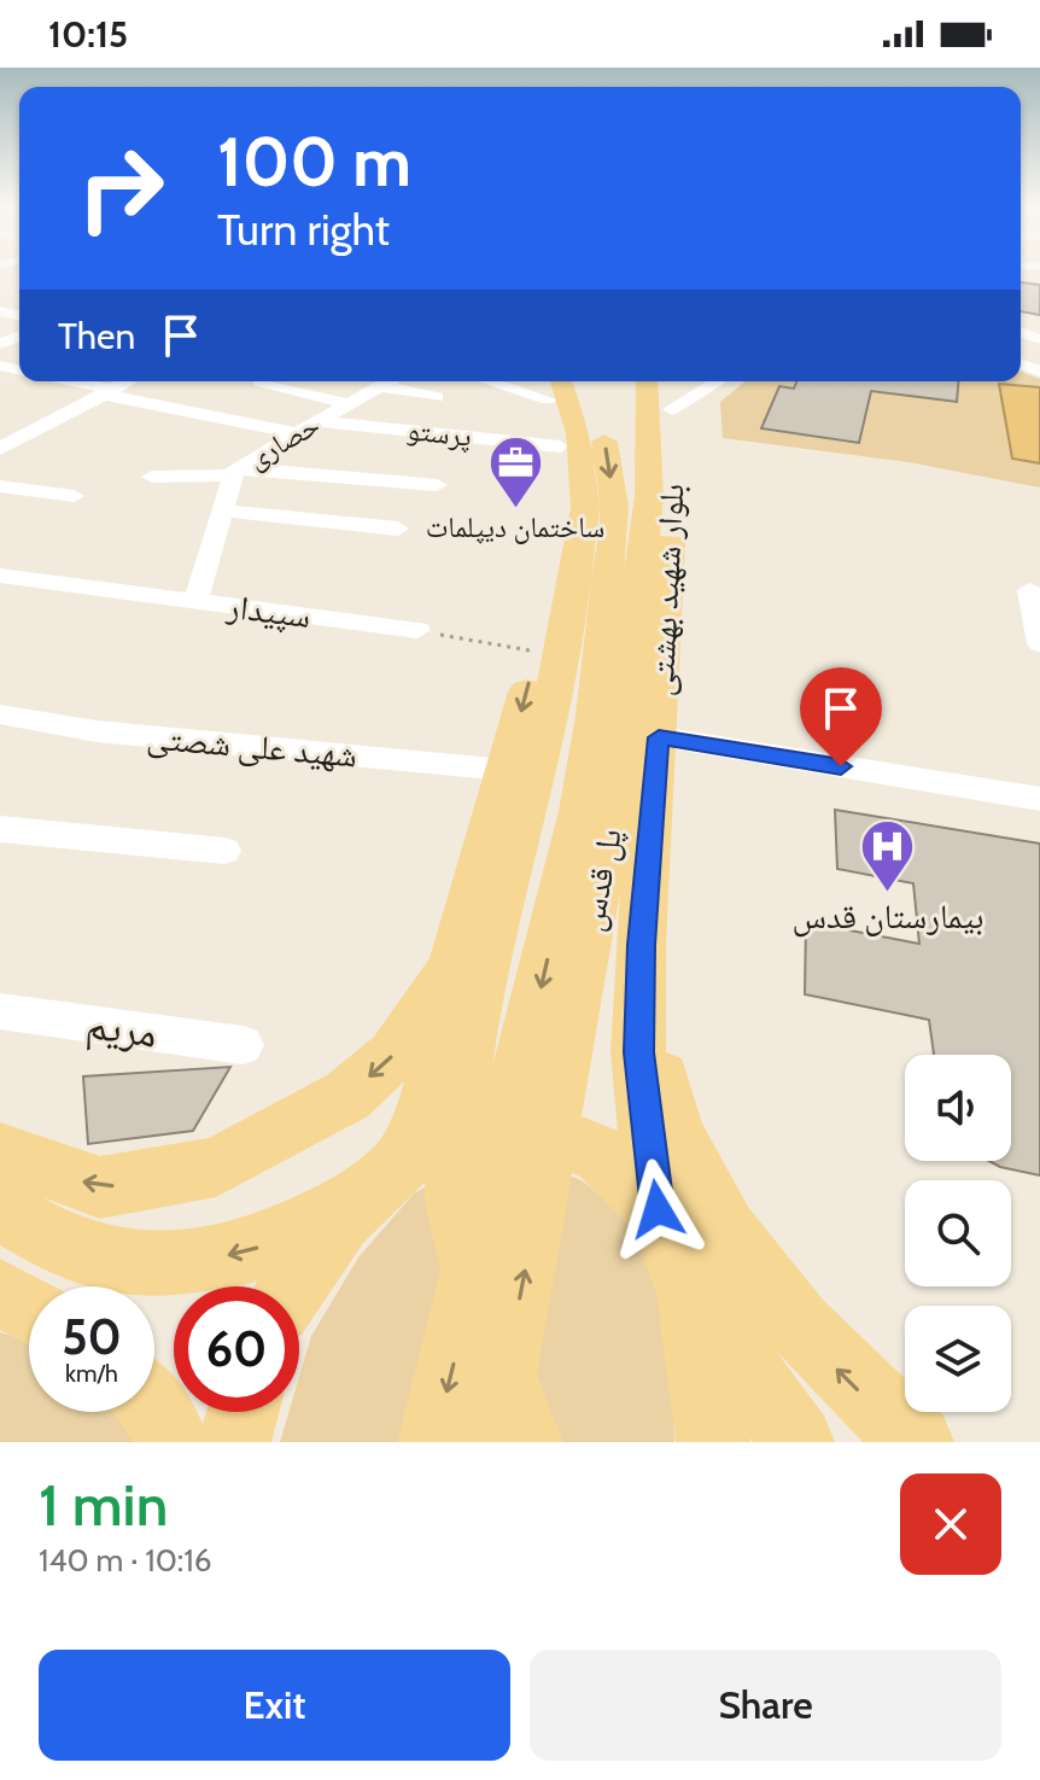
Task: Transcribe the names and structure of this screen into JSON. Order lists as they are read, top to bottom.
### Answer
{
  "streets": {
    "main road": ["بلوار شهید بهشتی", "پل قدس"],
    "street": [
      "پرستو",
      "حصاری",
      "سپیدار",
      "شهید علی شصتی",
      "مریم"
    ]
  },
  "crossings": [
    ["پرستو", "حصاری"],
    ["حصاری", "سپیدار"],
    ["بلوار شهید بهشتی", "پل قدس"]
  ],
  "places": {
    "office": ["ساختمان دیپلمات"],
    "hospital": ["بیمارستان قدس"]
  },
  "page": {
    "status": "10:15",
    "turn": ["100 m", "Turn right"],
    "then": "Then",
    "speed": "50 km/h",
    "limit": "60",
    "heading": ["1 min", "140 m · 10:16"],
    "buttons": ["Exit", "Share"]
  }
}
